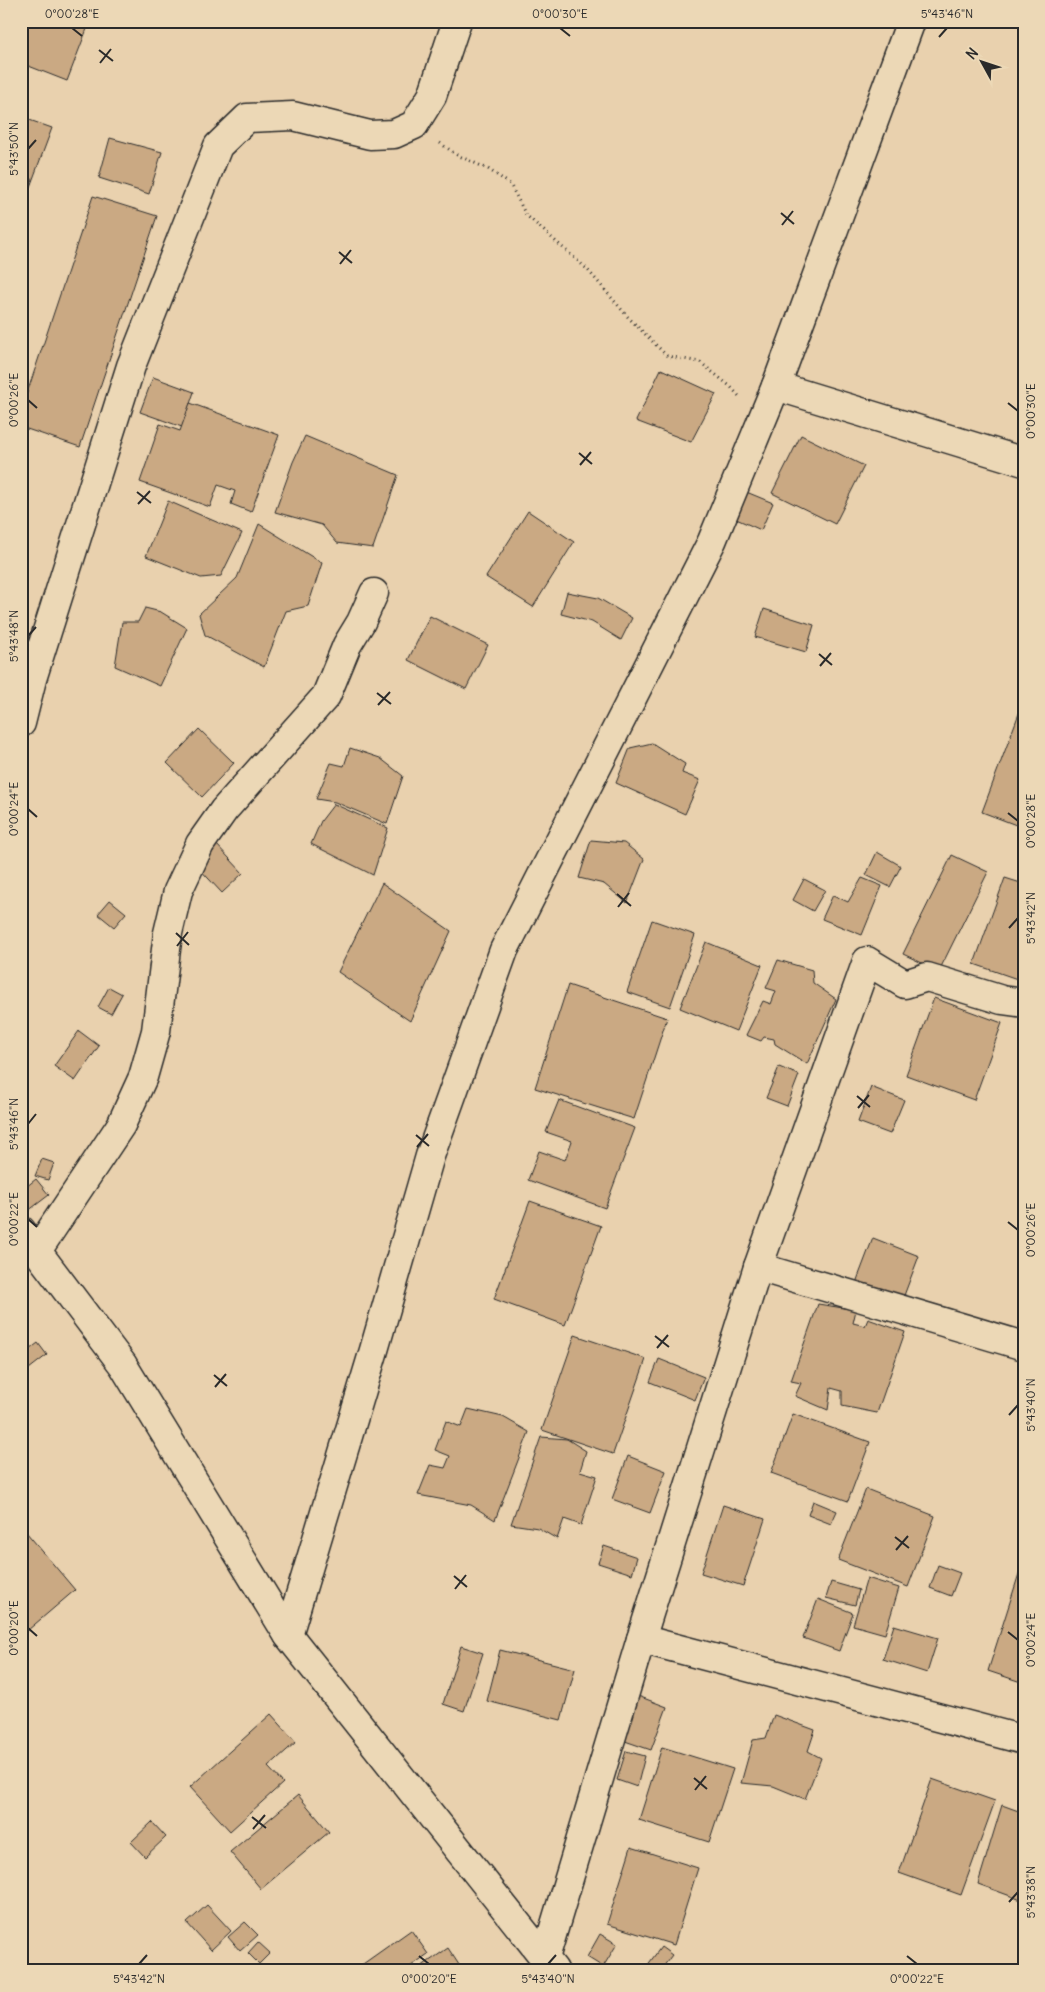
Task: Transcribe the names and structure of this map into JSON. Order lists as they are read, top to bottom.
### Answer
{
  "north": "top left",
  "coordinates": [
    "0°00'28\"E",
    "0°00'30\"E",
    "5°43'46\"N",
    "5°43'50\"N",
    "0°00'26\"E",
    "5°43'48\"N",
    "0°00'24\"E",
    "5°43'42\"N",
    "0°00'22\"E",
    "5°43'40\"N",
    "0°00'20\"E",
    "5°43'38\"N"
  ]
}
